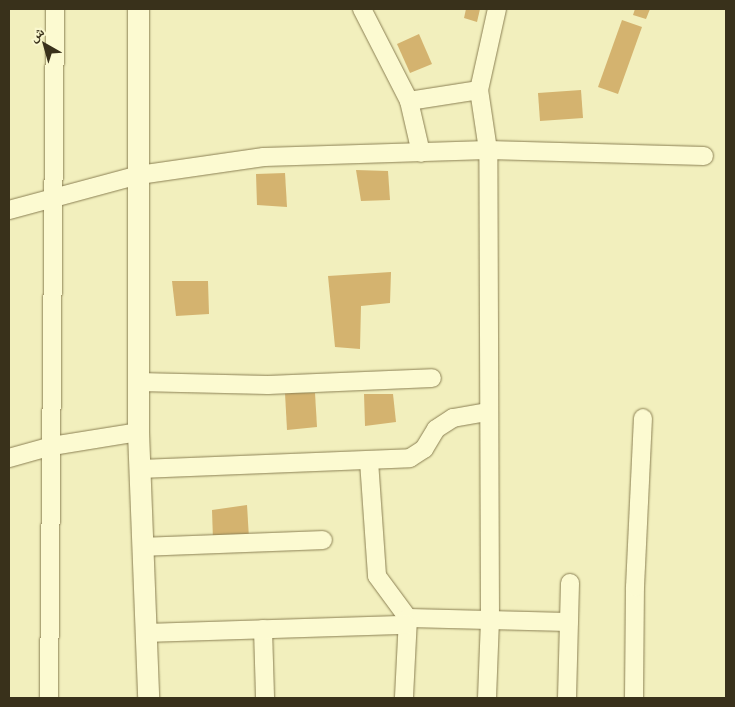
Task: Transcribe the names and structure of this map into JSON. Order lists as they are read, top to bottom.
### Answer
{
  "north": "top left"
}
